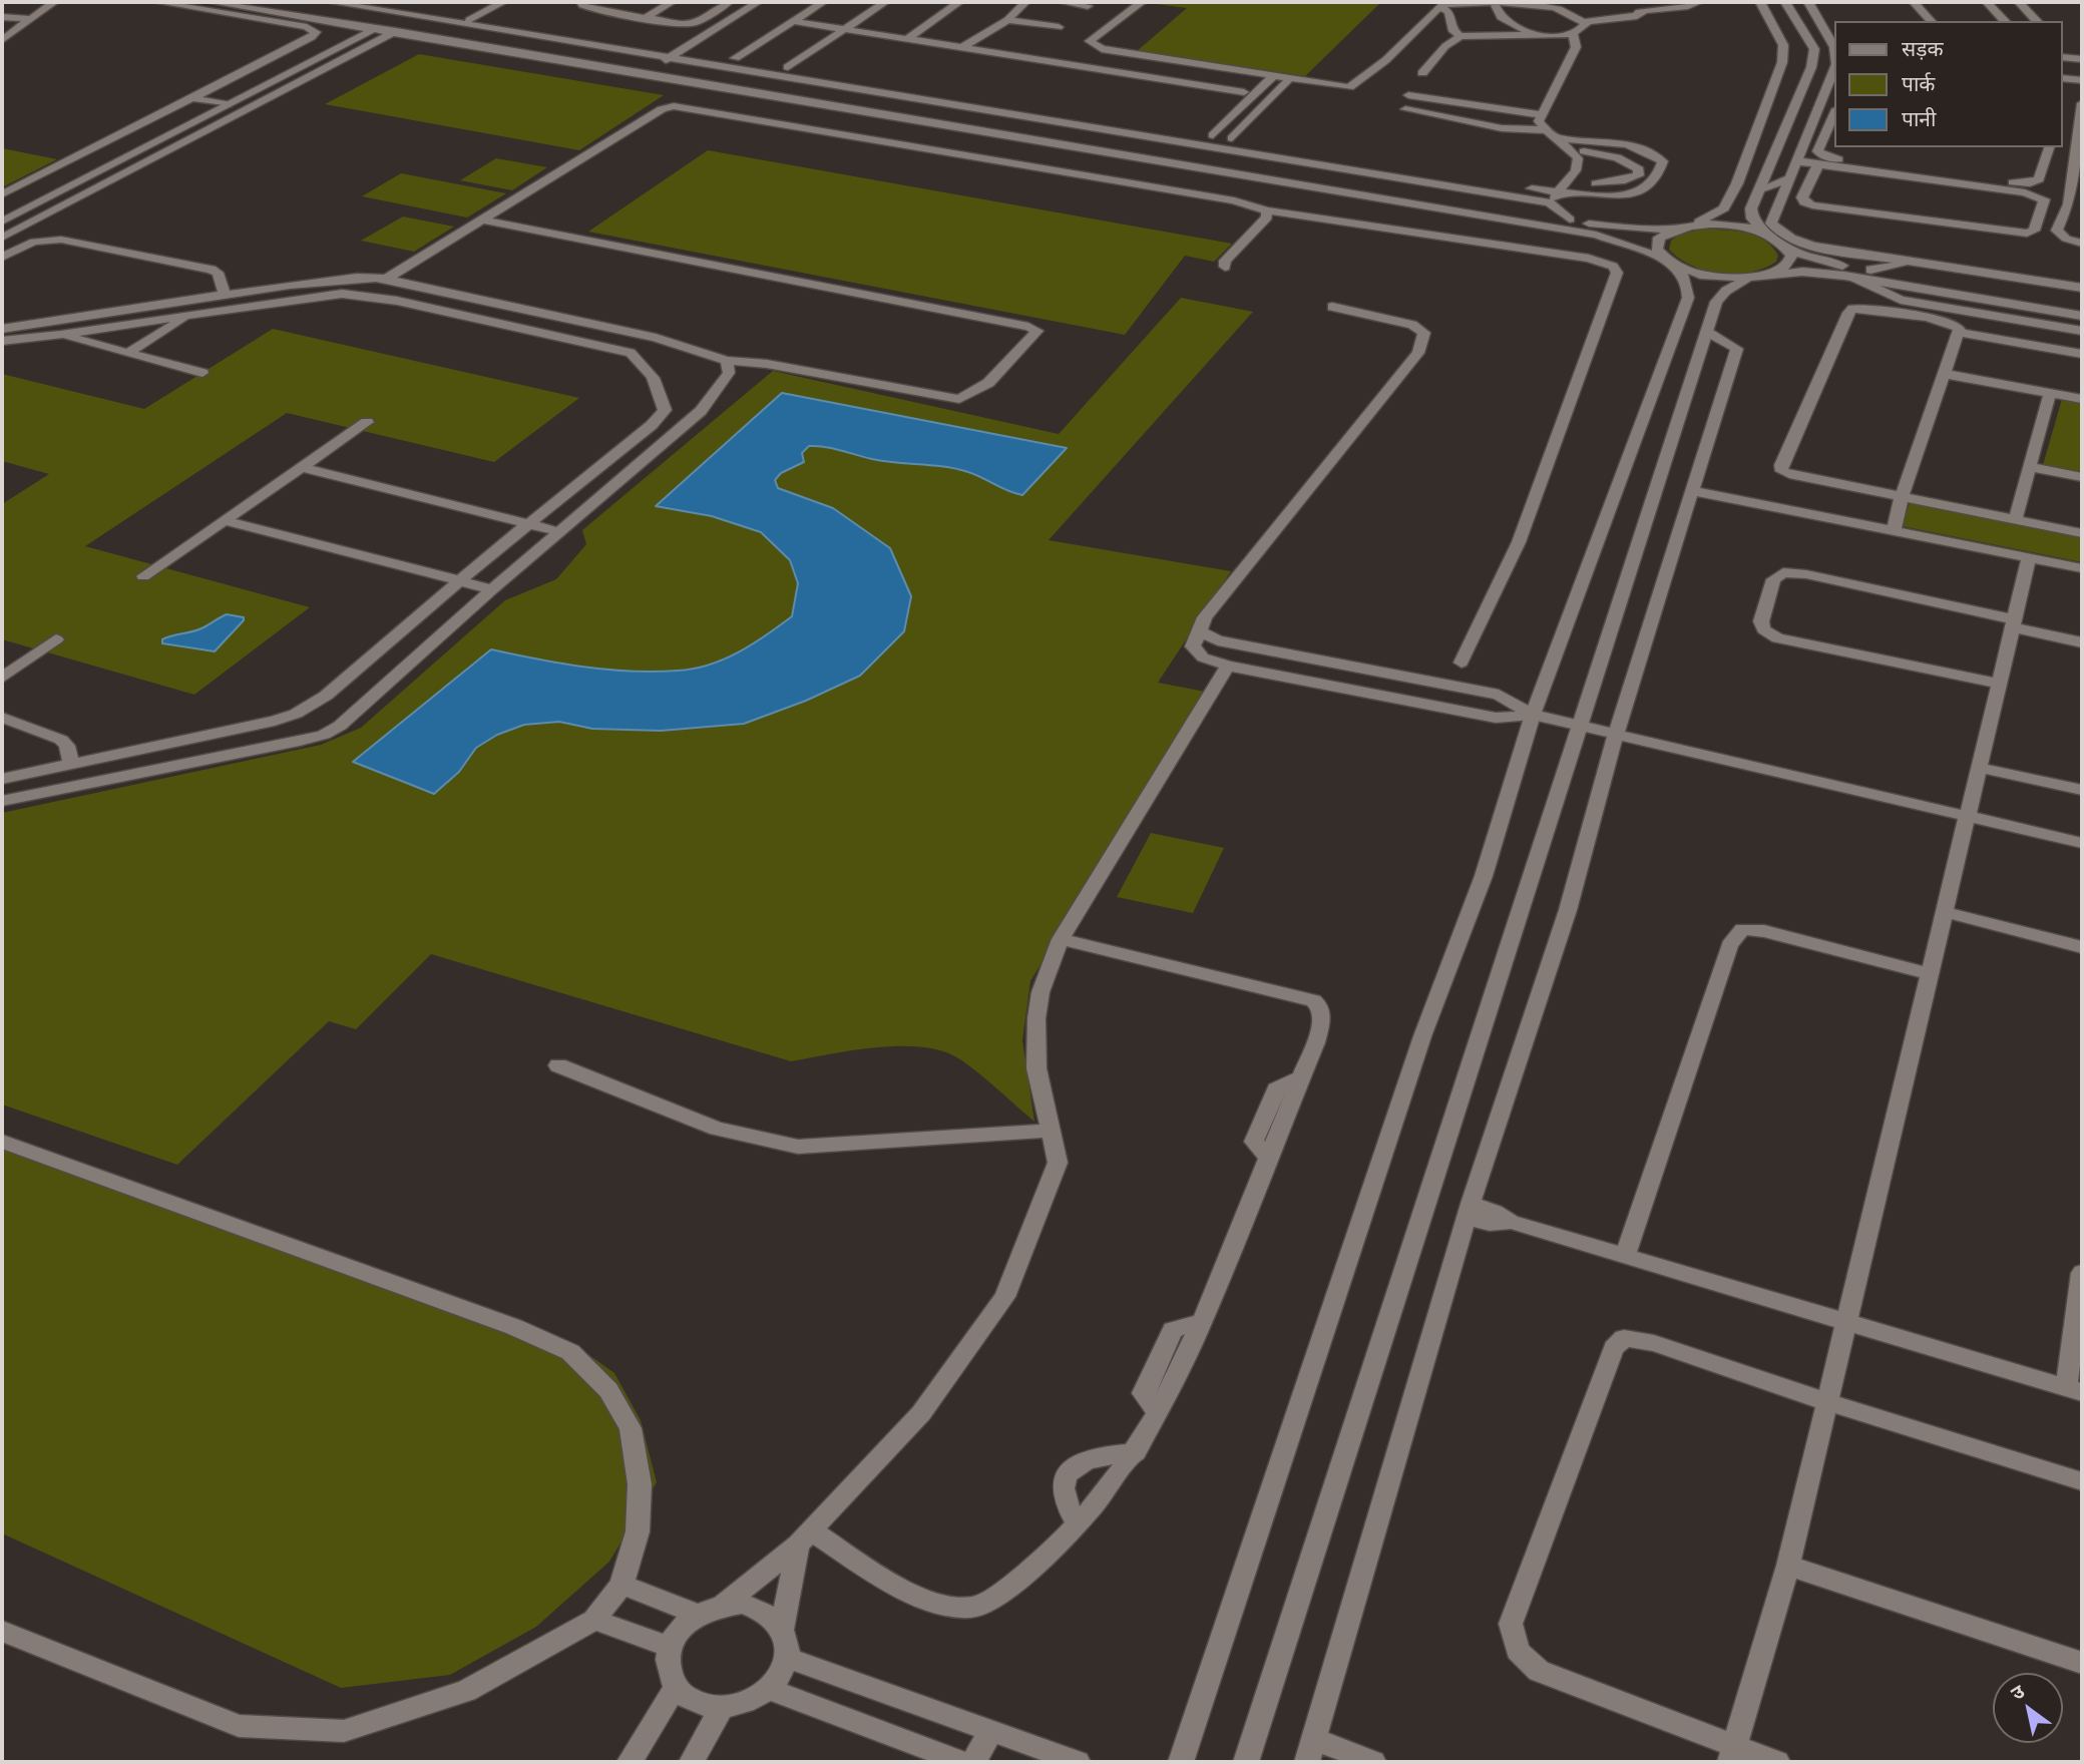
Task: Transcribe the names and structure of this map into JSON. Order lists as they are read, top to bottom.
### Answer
{
  "legend": ["सड़क", "पार्क", "पानी"],
  "north": "top left"
}
